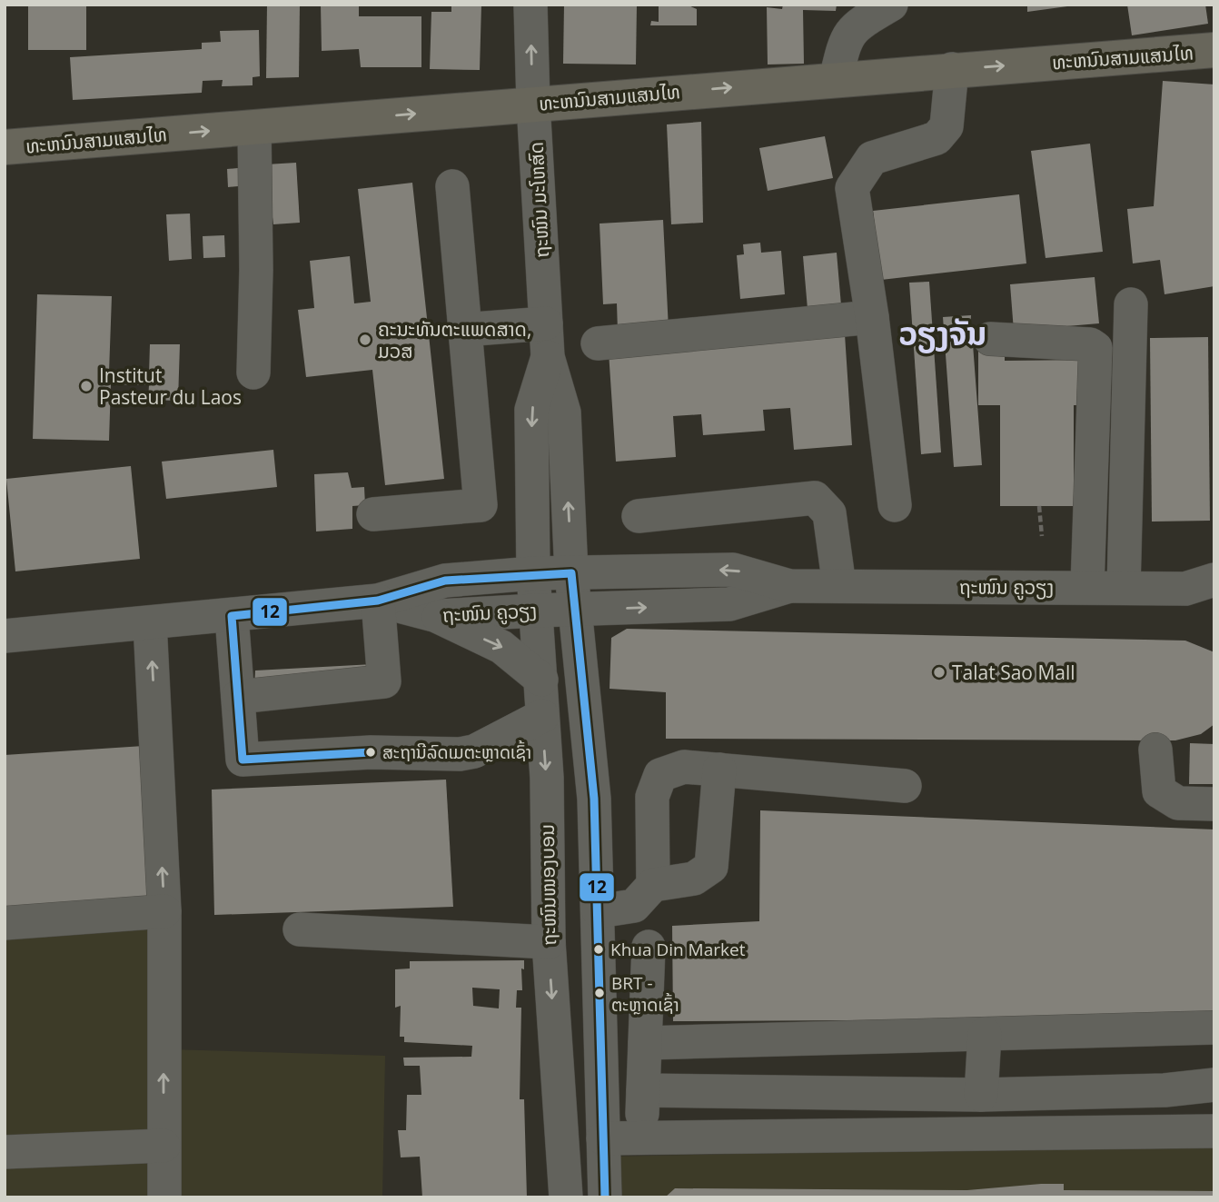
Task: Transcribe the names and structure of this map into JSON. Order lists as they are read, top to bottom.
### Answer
{
  "streets": {
    "main road": ["ທະຫນົນສາມແສນໄທ"],
    "street": ["ຖະໜົນ ມະໂຫສົດ", "ຖະໜົນ ຄູວຽງ", "ຖະໜົນໜອງບອນ"]
  },
  "crossings": [
    ["ທະຫນົນສາມແສນໄທ", "ຖະໜົນ ມະໂຫສົດ"],
    ["ຖະໜົນ ມະໂຫສົດ", "ຖະໜົນ ຄູວຽງ"],
    ["ຖະໜົນ ມະໂຫສົດ", "ຖະໜົນໜອງບອນ"],
    ["ຖະໜົນ ຄູວຽງ", "ຖະໜົນໜອງບອນ"]
  ],
  "one_way": ["ທະຫນົນສາມແສນໄທ"],
  "districts": ["ວຽງຈັນ"],
  "places": [
    "ຄະນະທັນຕະແພດສາດ, ມວສ",
    "Institut Pasteur du Laos",
    "Talat Sao Mall",
    "ສະຖານີລົດເມຕະຫຼາດເຊົ້າ",
    "Khua Din Market",
    "BRT - ຕະຫຼາດເຊົ້າ"
  ],
  "lines": ["transit line 12"]
}
